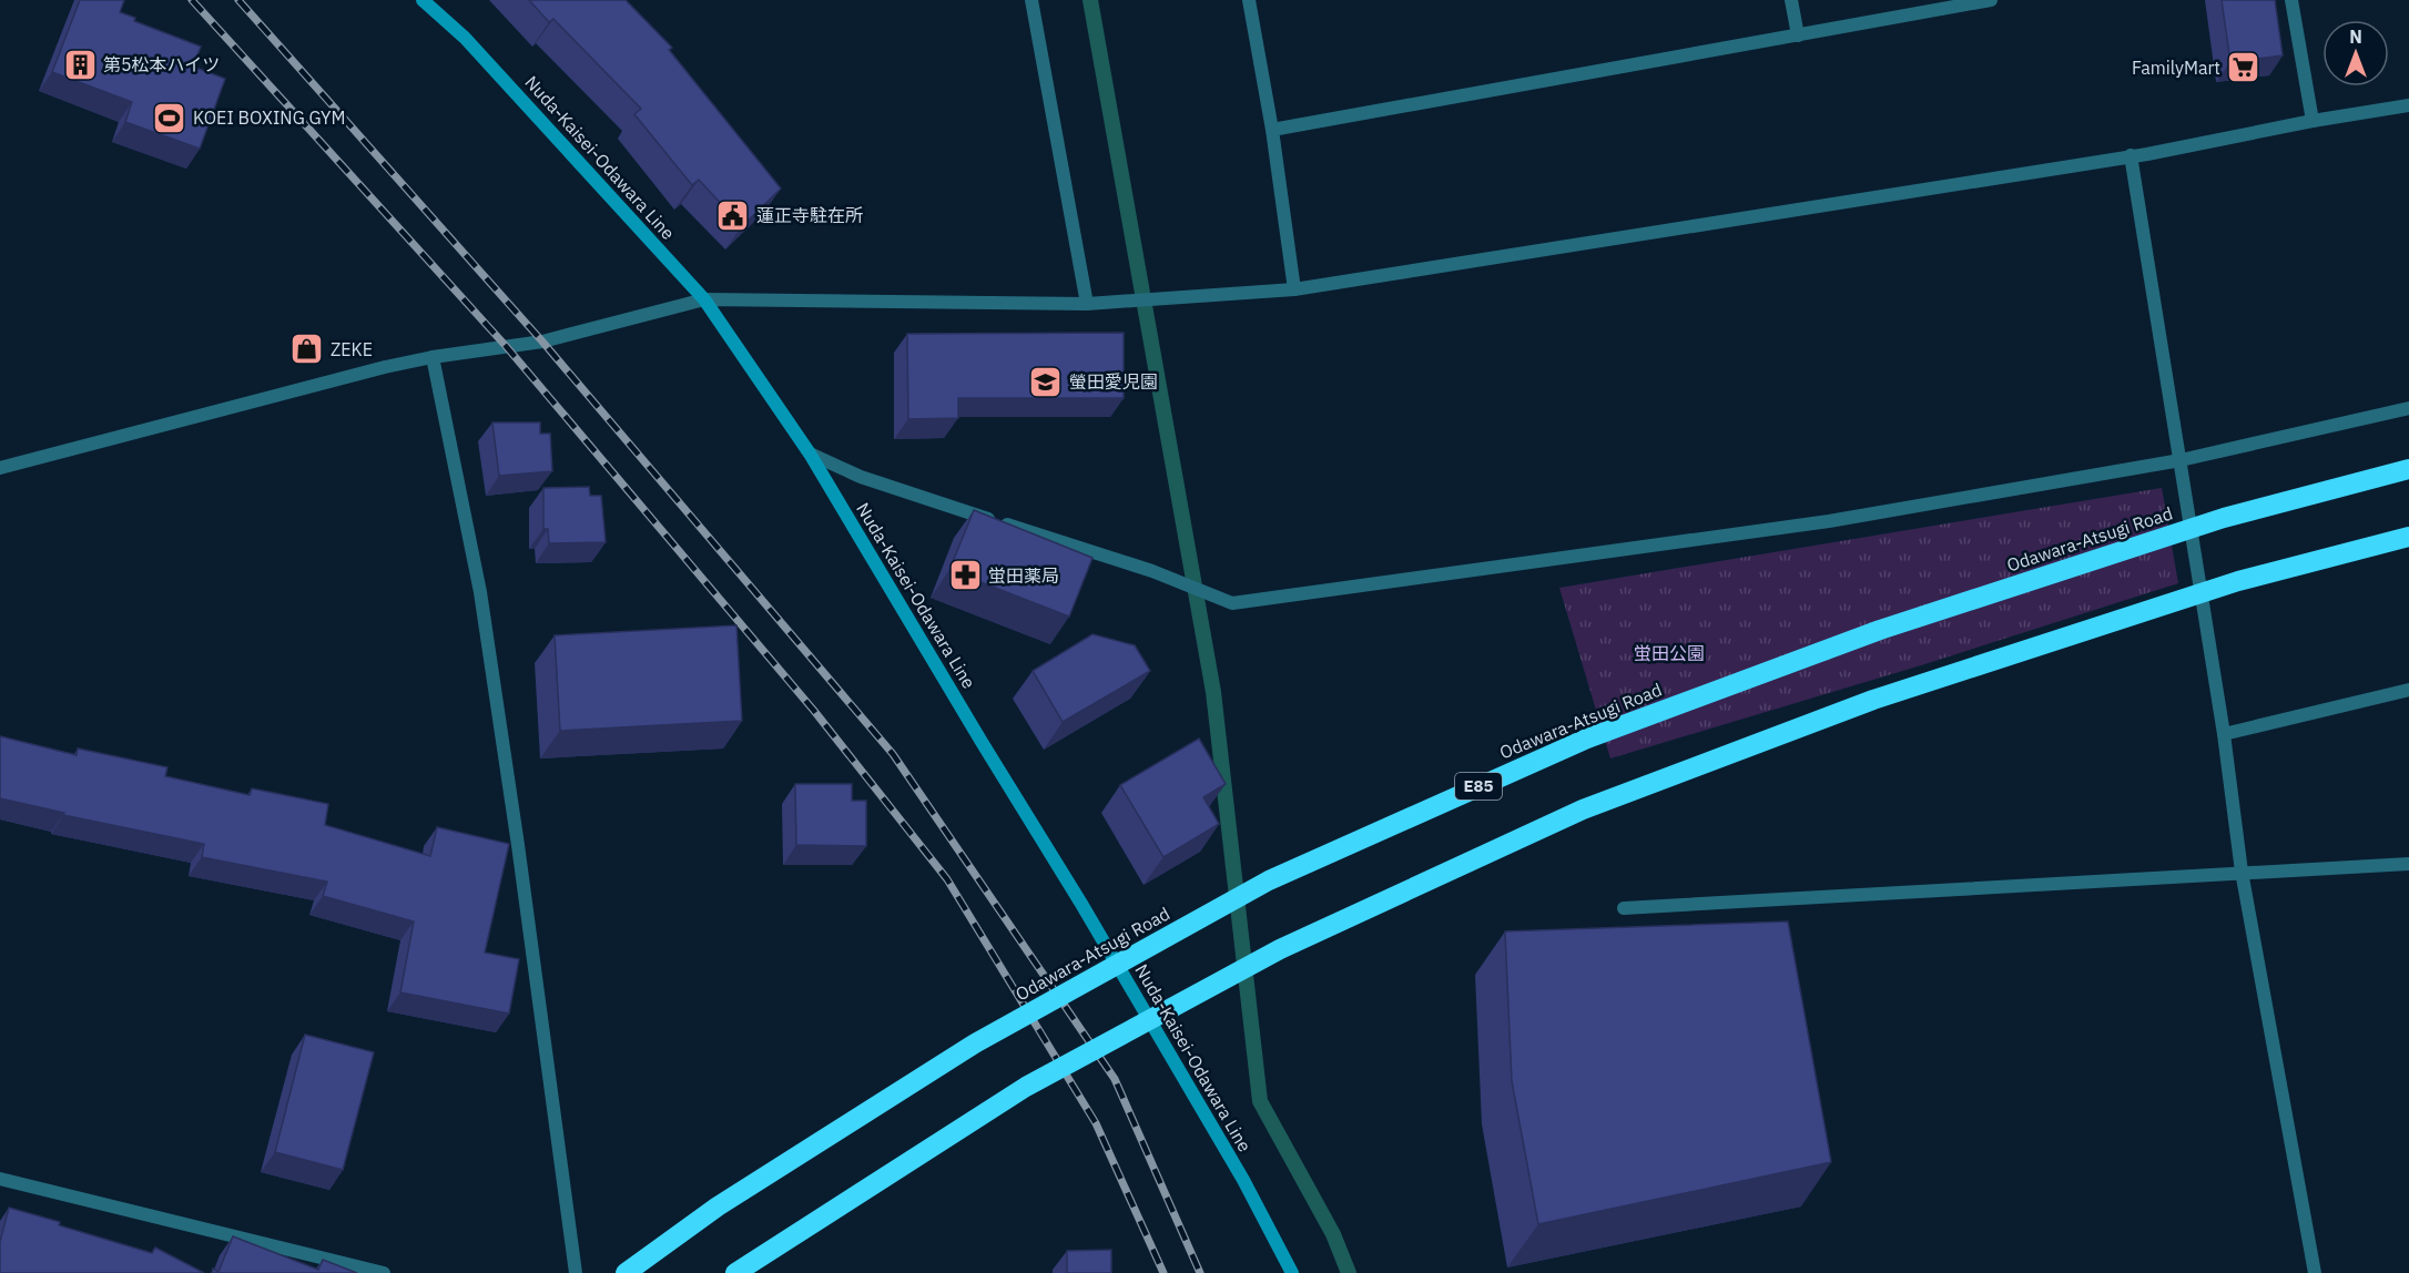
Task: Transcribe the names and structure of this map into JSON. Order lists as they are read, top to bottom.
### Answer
{
  "streets": {
    "highway": ["Odawara-Atsugi Road", "E85"],
    "main road": ["Nuda-Kaisei-Odawara Line"]
  },
  "parks": ["蛍田公園"],
  "places": {
    "building": ["第5松本ハイツ"],
    "supermarket": ["FamilyMart"],
    "sports": ["KOEI BOXING GYM"],
    "public building": ["蓮正寺駐在所"],
    "shop": ["ZEKE"],
    "school or university": ["螢田愛児園"],
    "pharmacy": ["蛍田薬局"]
  },
  "north": "top"
}
